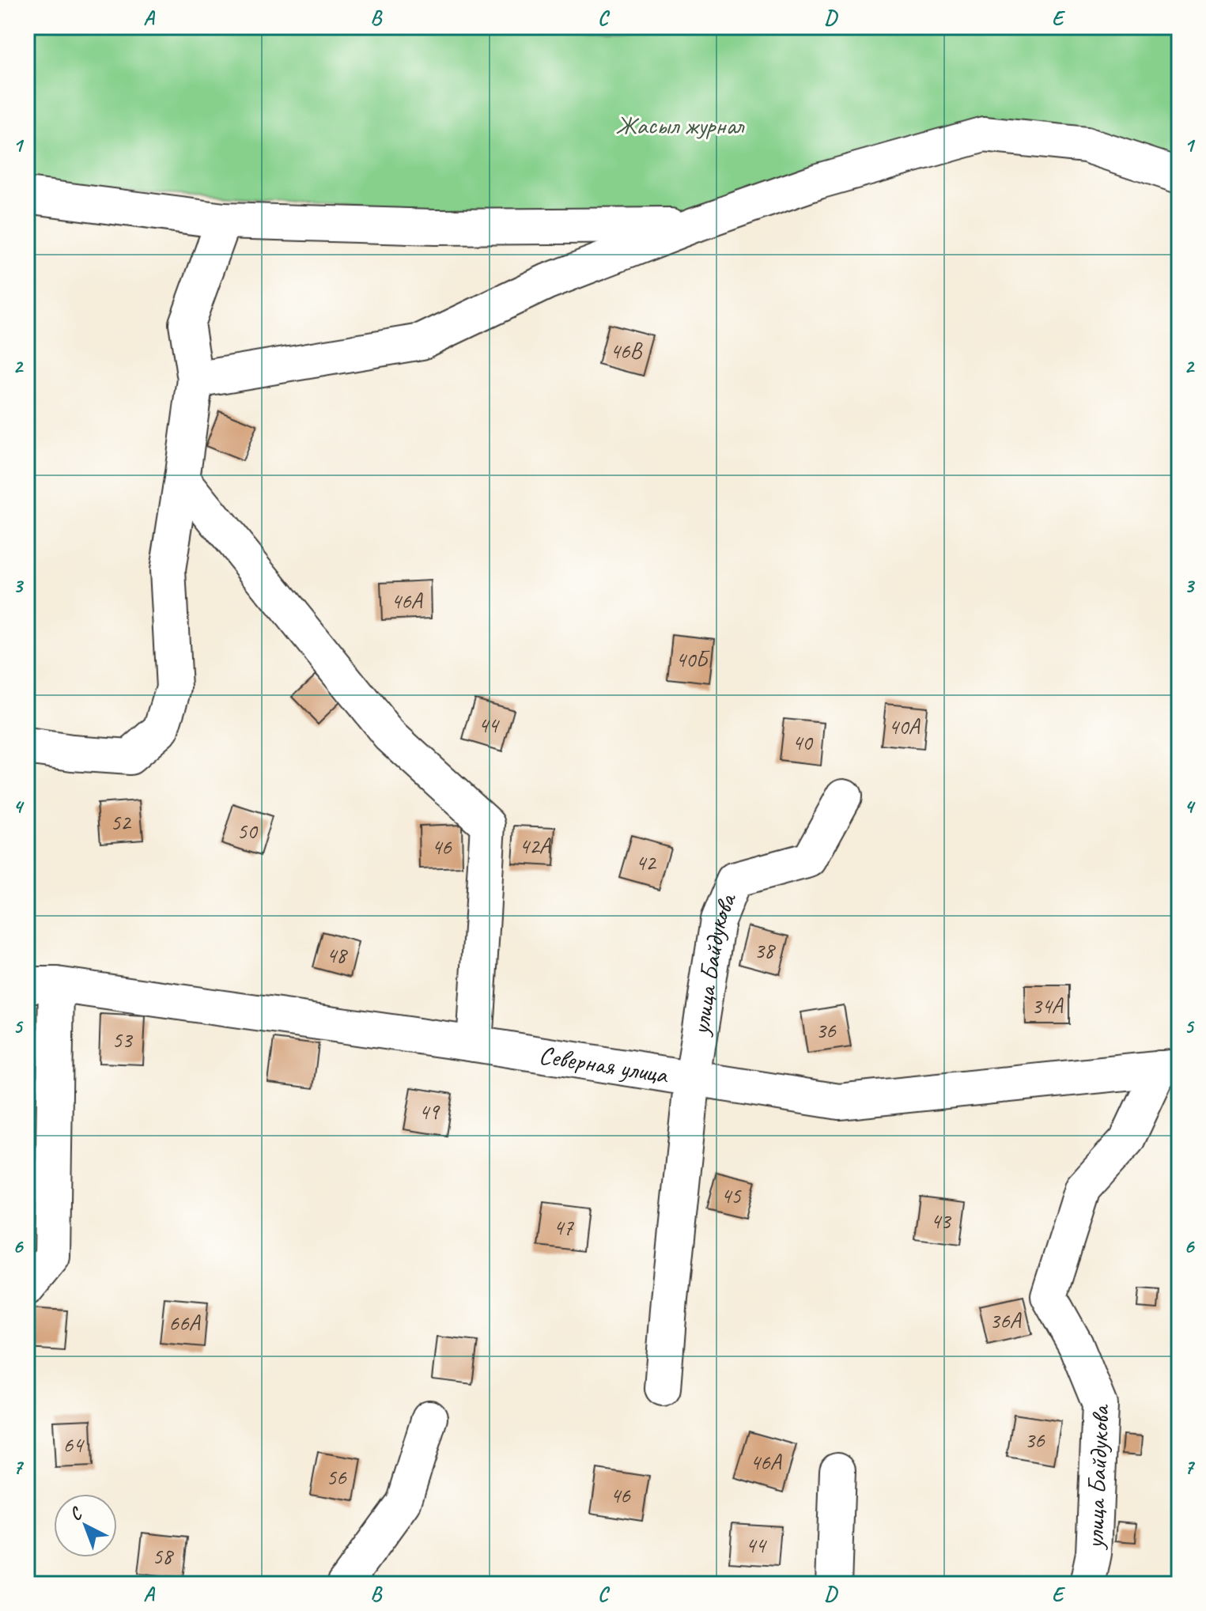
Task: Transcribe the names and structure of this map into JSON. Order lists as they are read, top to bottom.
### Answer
{
  "streets": {
    "street": ["улица Байдукова", "Северная улица"]
  },
  "crossings": [
    ["улица Байдукова", "Северная улица"]
  ],
  "parks": ["Жасыл журнал"],
  "house_numbers": [
    "46В",
    "46А",
    "40Б",
    "44",
    "40А",
    "40",
    "52",
    "50",
    "42А",
    "46",
    "42",
    "38",
    "48",
    "34А",
    "36",
    "53",
    "49",
    "45",
    "43",
    "47",
    "36А",
    "66А",
    "36",
    "64",
    "46А",
    "56",
    "46",
    "44",
    "58"
  ],
  "north": "top left",
  "grid": {
    "columns": [
      "A",
      "B",
      "C",
      "D",
      "E"
    ],
    "rows": [
      "1",
      "2",
      "3",
      "4",
      "5",
      "6",
      "7"
    ]
  }
}
